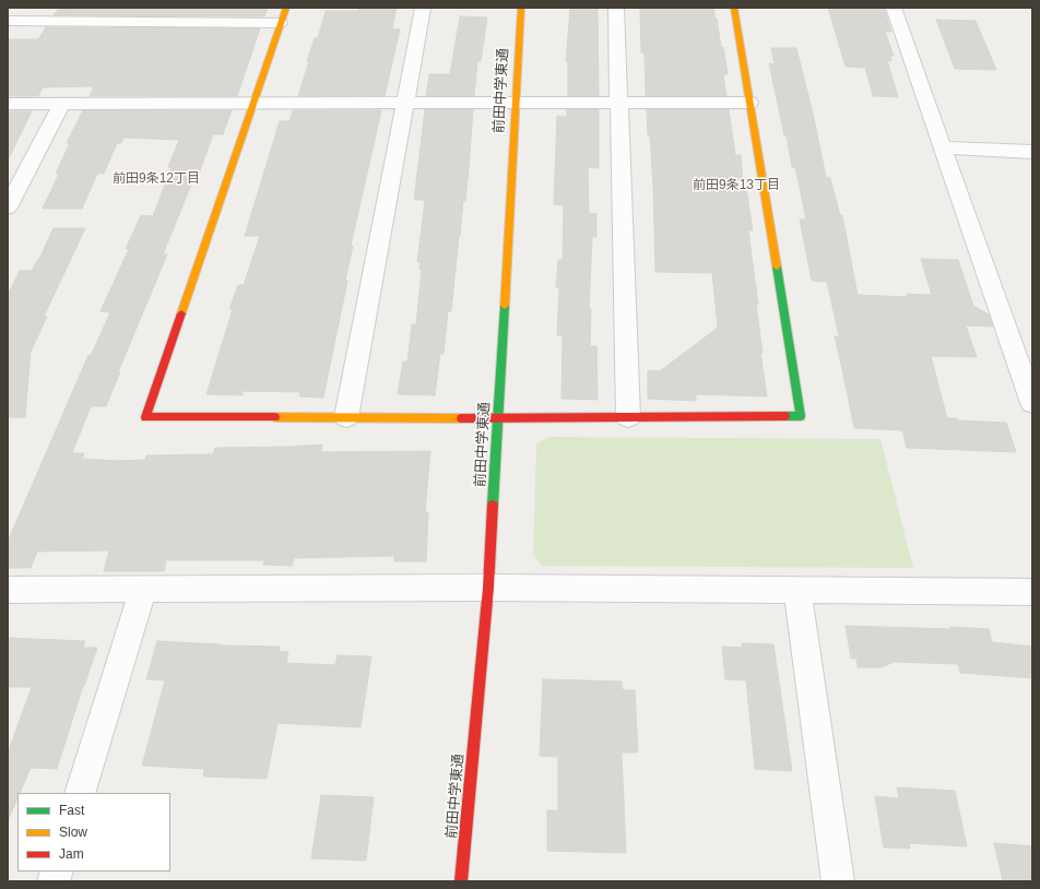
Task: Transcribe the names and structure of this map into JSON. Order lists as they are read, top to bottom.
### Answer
{
  "streets": {
    "street": ["前田中学東通"]
  },
  "districts": ["前田9条12丁目", "前田9条13丁目"],
  "legend": ["Fast", "Slow", "Jam"]
}
